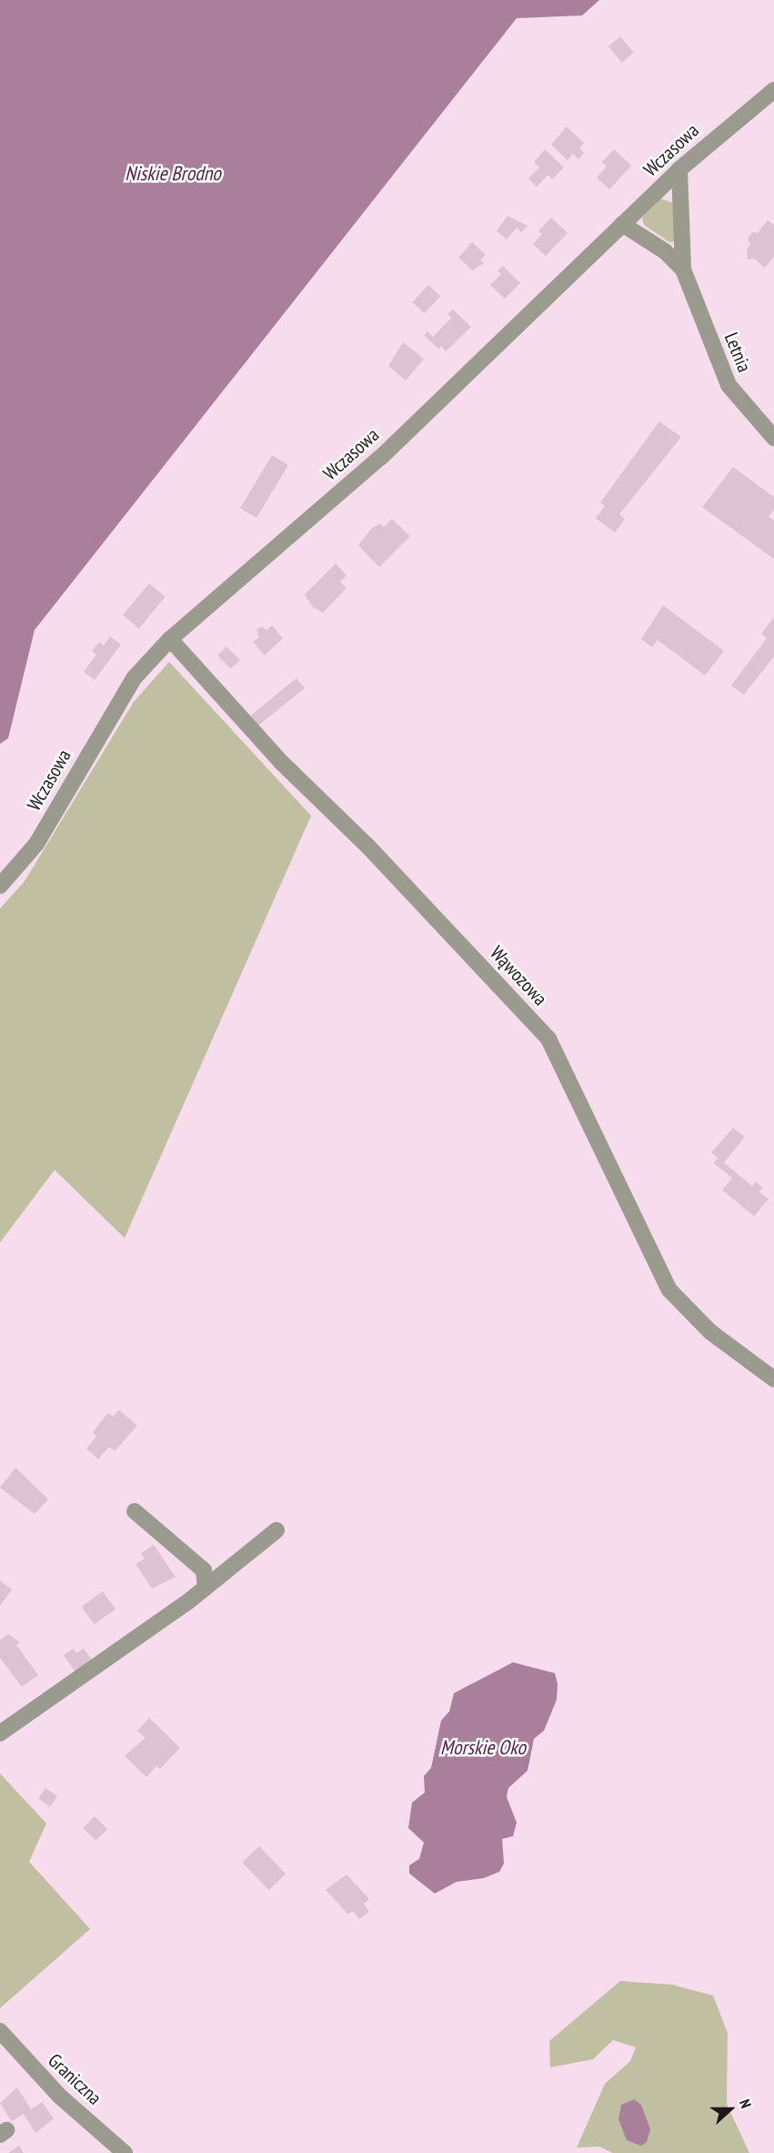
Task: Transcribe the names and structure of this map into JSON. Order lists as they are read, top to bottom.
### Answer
{
  "streets": {
    "street": [
      "Wczasowa",
      "Letnia",
      "Wąwozowa",
      "Graniczna"
    ]
  },
  "crossings": [
    ["Wczasowa", "Letnia"],
    ["Wczasowa", "Wąwozowa"]
  ],
  "water": ["Niskie Brodno", "Morskie Oko"],
  "north": "right"
}
